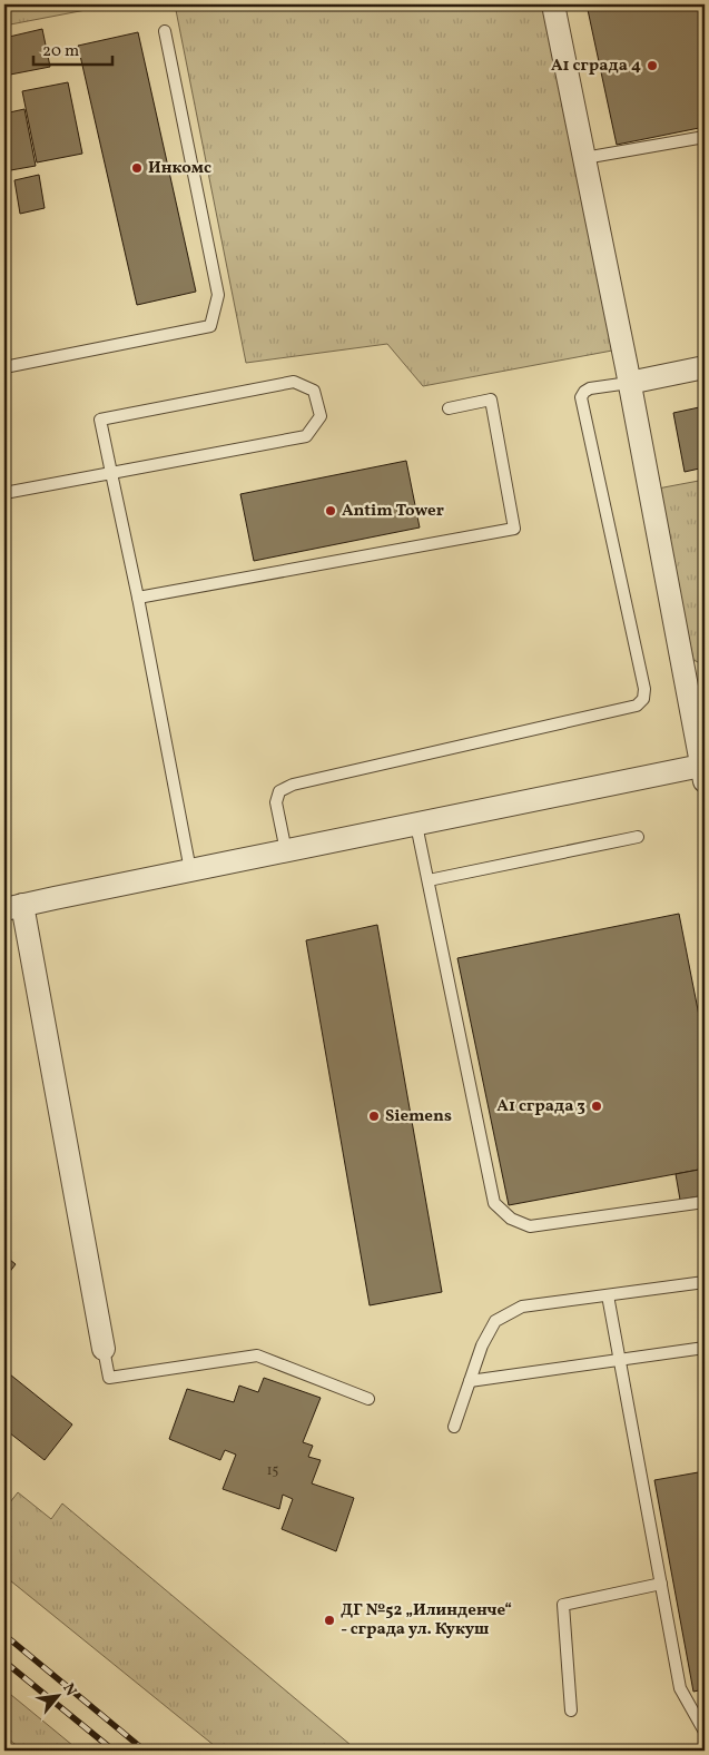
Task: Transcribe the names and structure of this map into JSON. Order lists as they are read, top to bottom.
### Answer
{
  "places": [
    "А1 сграда 4",
    "Инкомс",
    "Antim Tower",
    "А1 сграда 3",
    "Siemens",
    "ДГ №52 „Илинденче“ - сграда ул. Кукуш"
  ],
  "house_numbers": ["15"],
  "scale_bar": "20 m",
  "north": "top right"
}
